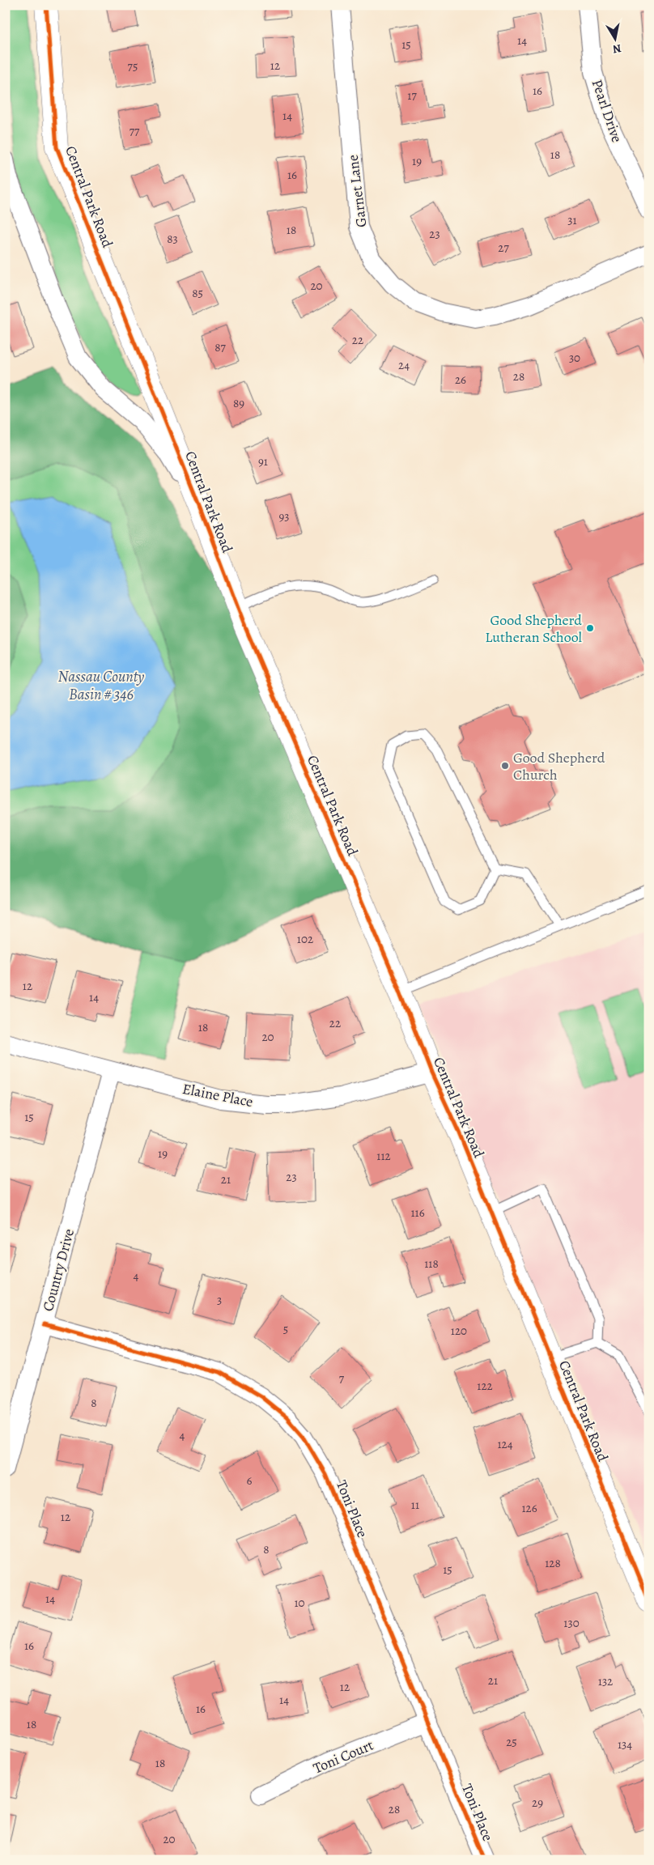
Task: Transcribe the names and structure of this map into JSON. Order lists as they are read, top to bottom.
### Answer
{
  "streets": {
    "street": [
      "Pearl Drive",
      "Garnet Lane",
      "Central Park Road",
      "Elaine Place",
      "Country Drive",
      "Toni Place",
      "Toni Court"
    ]
  },
  "crossings": [
    ["Central Park Road", "Elaine Place"],
    ["Elaine Place", "Country Drive"],
    ["Country Drive", "Toni Place"],
    ["Toni Place", "Toni Court"]
  ],
  "water": ["Nassau County Basin # 346"],
  "places": ["Good Shepherd Lutheran School", "Good Shepherd Church"],
  "house_numbers": [
    "14",
    "15",
    "12",
    "75",
    "16",
    "17",
    "14",
    "77",
    "18",
    "19",
    "16",
    "31",
    "18",
    "23",
    "83",
    "27",
    "20",
    "85",
    "22",
    "87",
    "30",
    "24",
    "28",
    "26",
    "89",
    "91",
    "93",
    "102",
    "12",
    "14",
    "22",
    "18",
    "20",
    "15",
    "19",
    "112",
    "23",
    "21",
    "116",
    "118",
    "4",
    "3",
    "5",
    "120",
    "7",
    "122",
    "8",
    "4",
    "124",
    "6",
    "11",
    "126",
    "12",
    "8",
    "128",
    "15",
    "14",
    "10",
    "130",
    "16",
    "21",
    "132",
    "12",
    "14",
    "16",
    "18",
    "25",
    "134",
    "18",
    "29",
    "28",
    "20"
  ],
  "north": "bottom"
}
